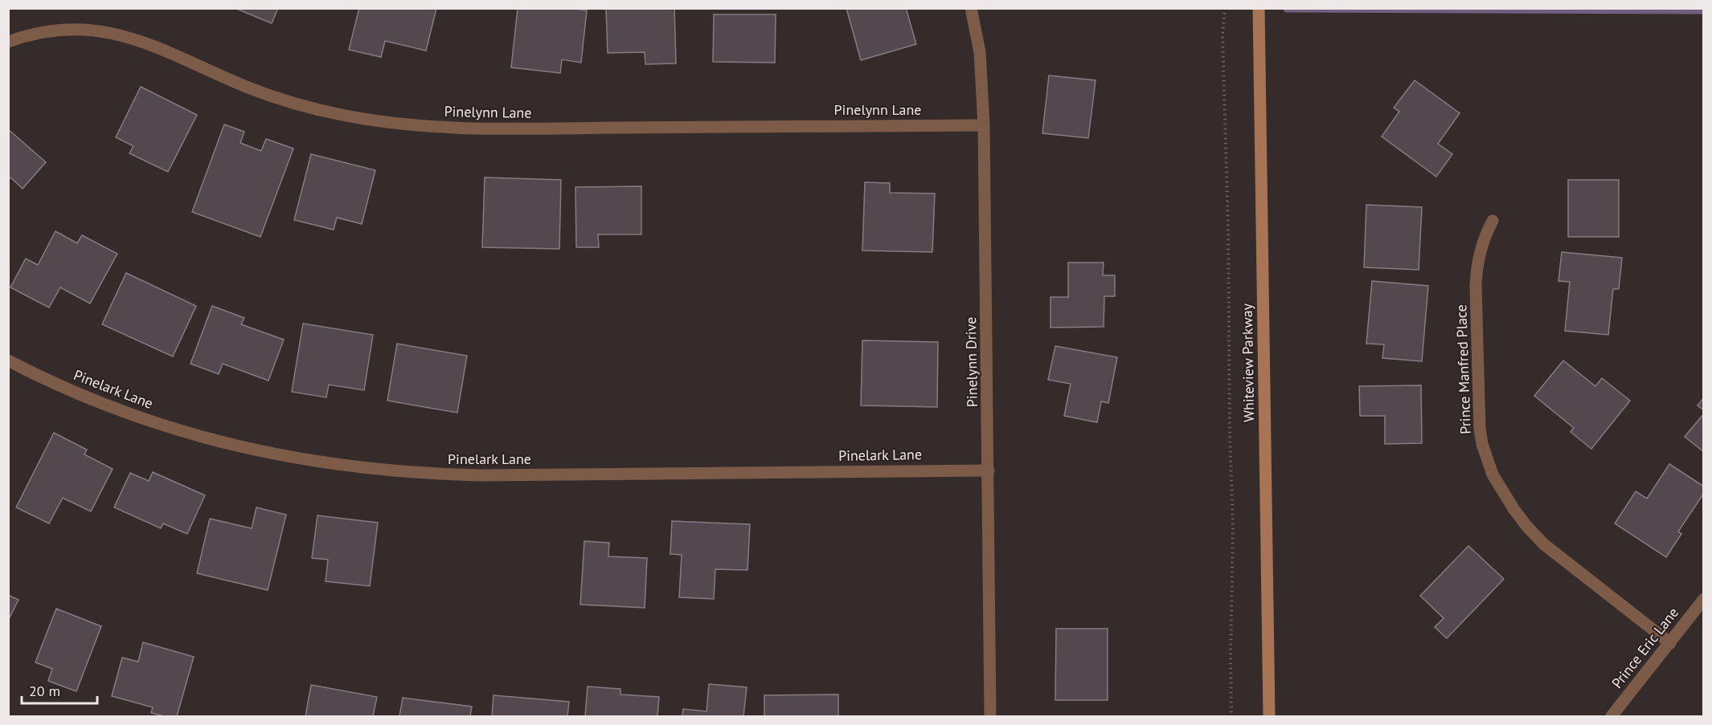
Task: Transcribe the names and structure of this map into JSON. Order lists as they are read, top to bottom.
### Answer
{
  "streets": {
    "street": [
      "Pinelynn Lane",
      "Pinelynn Drive",
      "Whiteview Parkway",
      "Prince Manfred Place",
      "Pinelark Lane",
      "Prince Eric Lane"
    ]
  },
  "crossings": [
    ["Pinelynn Lane", "Pinelynn Drive"],
    ["Pinelynn Drive", "Pinelark Lane"],
    ["Prince Manfred Place", "Prince Eric Lane"]
  ],
  "scale_bar": "20 m"
}
